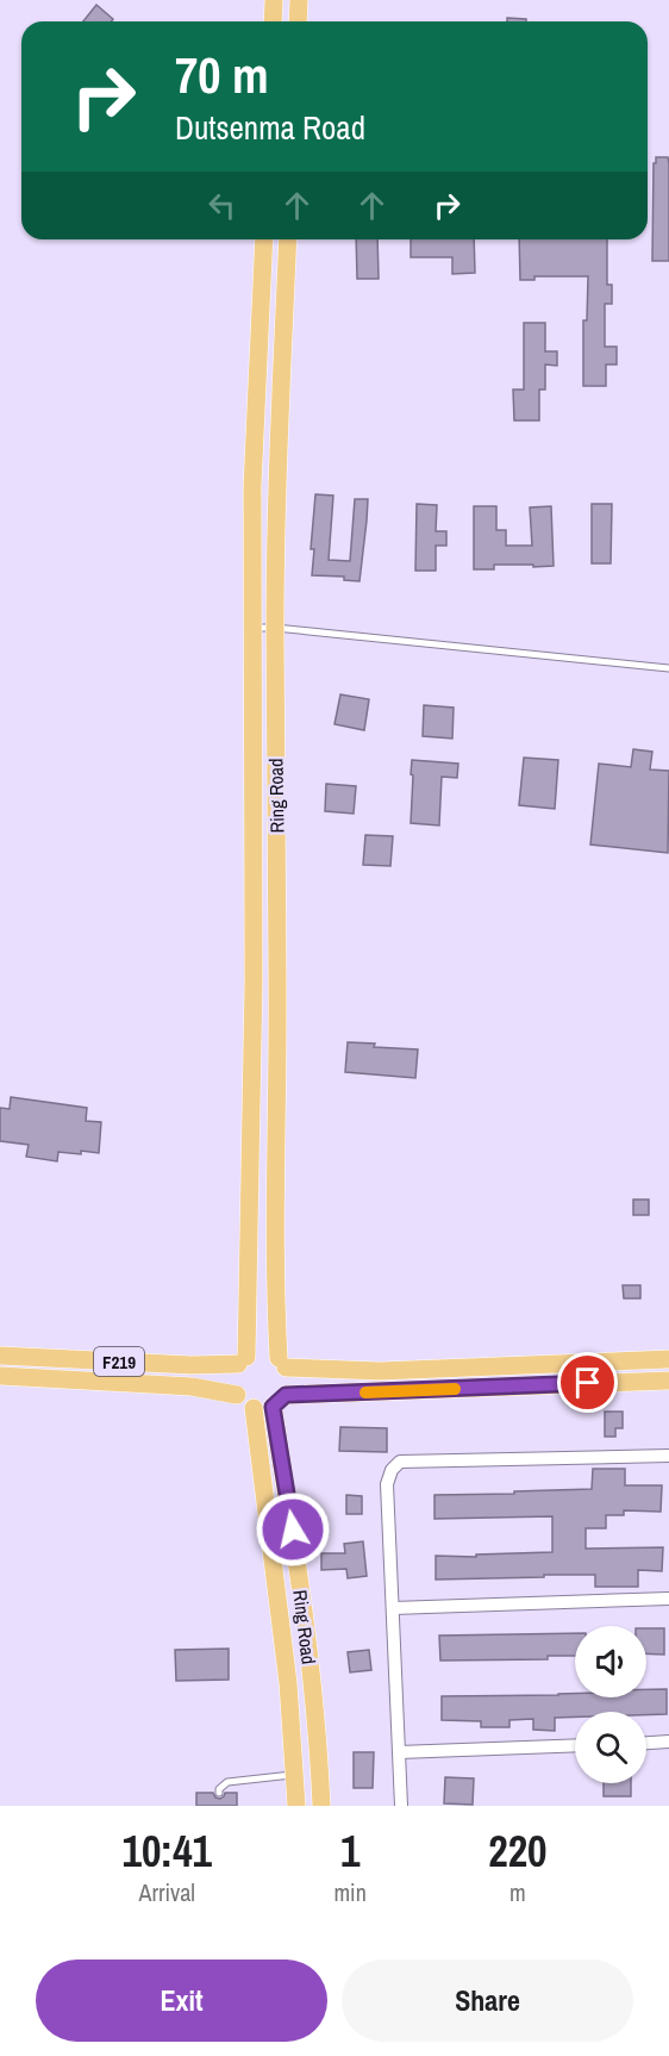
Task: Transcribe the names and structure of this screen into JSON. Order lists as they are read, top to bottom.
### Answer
{
  "streets": {
    "main road": ["Ring Road", "F219"]
  },
  "crossings": [
    ["Ring Road", "F219"]
  ],
  "page": {
    "turn": ["70 m", "Dutsenma Road"],
    "eta": [
      "10:41",
      "Arrival",
      "1",
      "min",
      "220",
      "m"
    ],
    "buttons": ["Exit", "Share"]
  }
}
